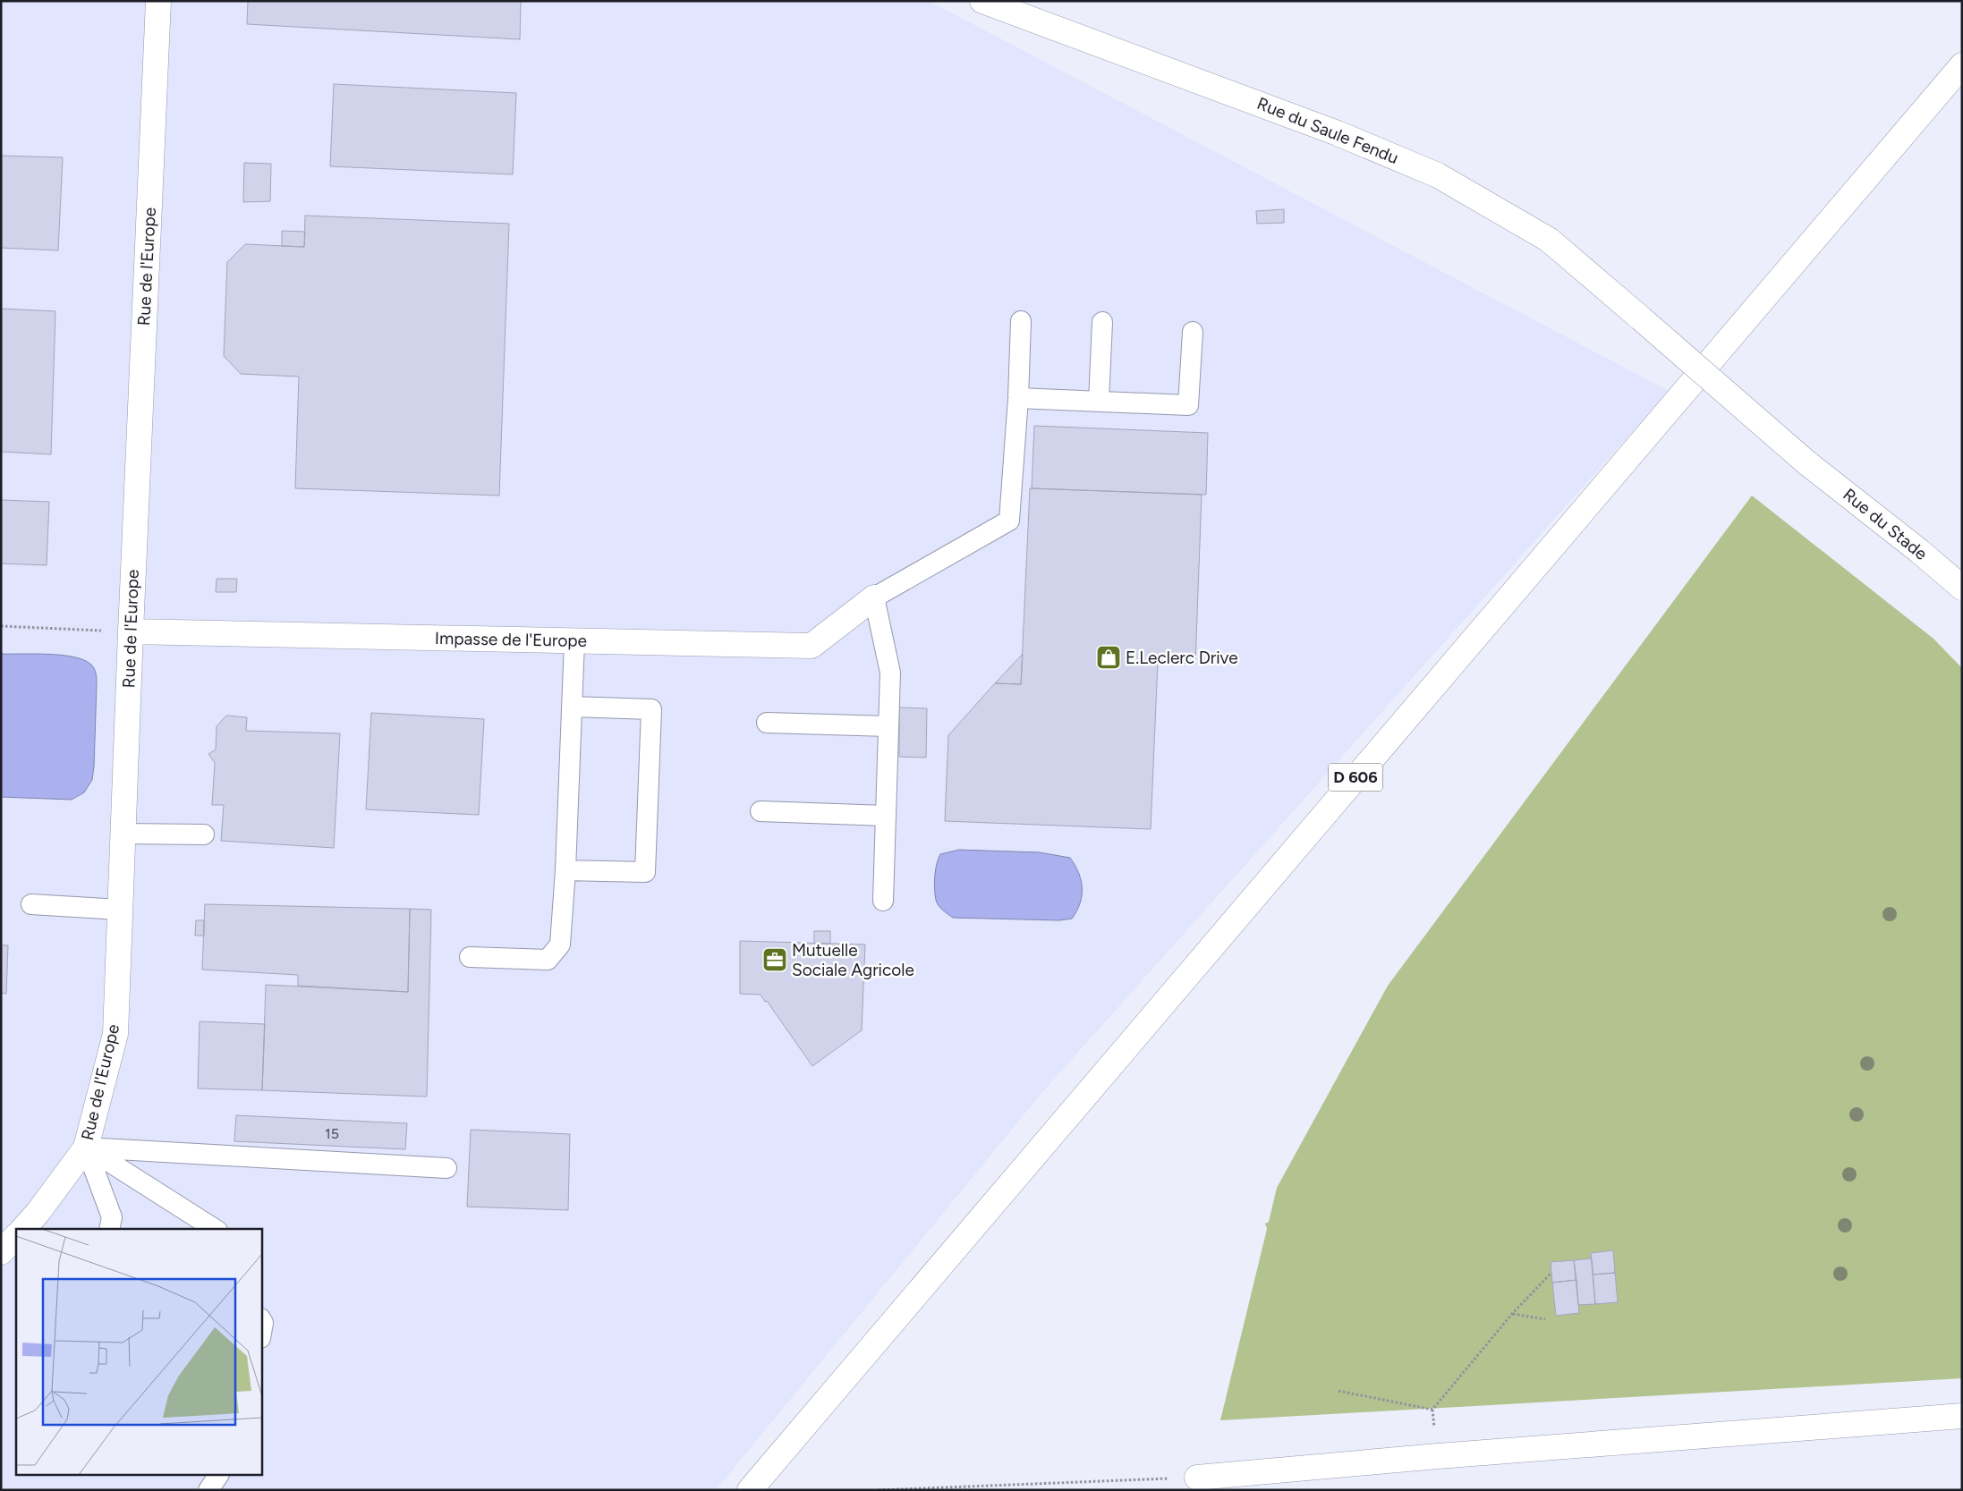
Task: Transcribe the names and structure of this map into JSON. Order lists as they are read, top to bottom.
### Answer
{
  "streets": {
    "street": [
      "Rue du Saule Fendu",
      "Rue de l'Europe",
      "Rue du Stade",
      "Impasse de l'Europe",
      "D 606"
    ]
  },
  "crossings": [
    ["Rue du Saule Fendu", "Rue du Stade"],
    ["Rue de l'Europe", "Impasse de l'Europe"]
  ],
  "places": {
    "shop": ["E.Leclerc Drive"],
    "office": ["Mutuelle Sociale Agricole"]
  },
  "house_numbers": ["15"]
}
